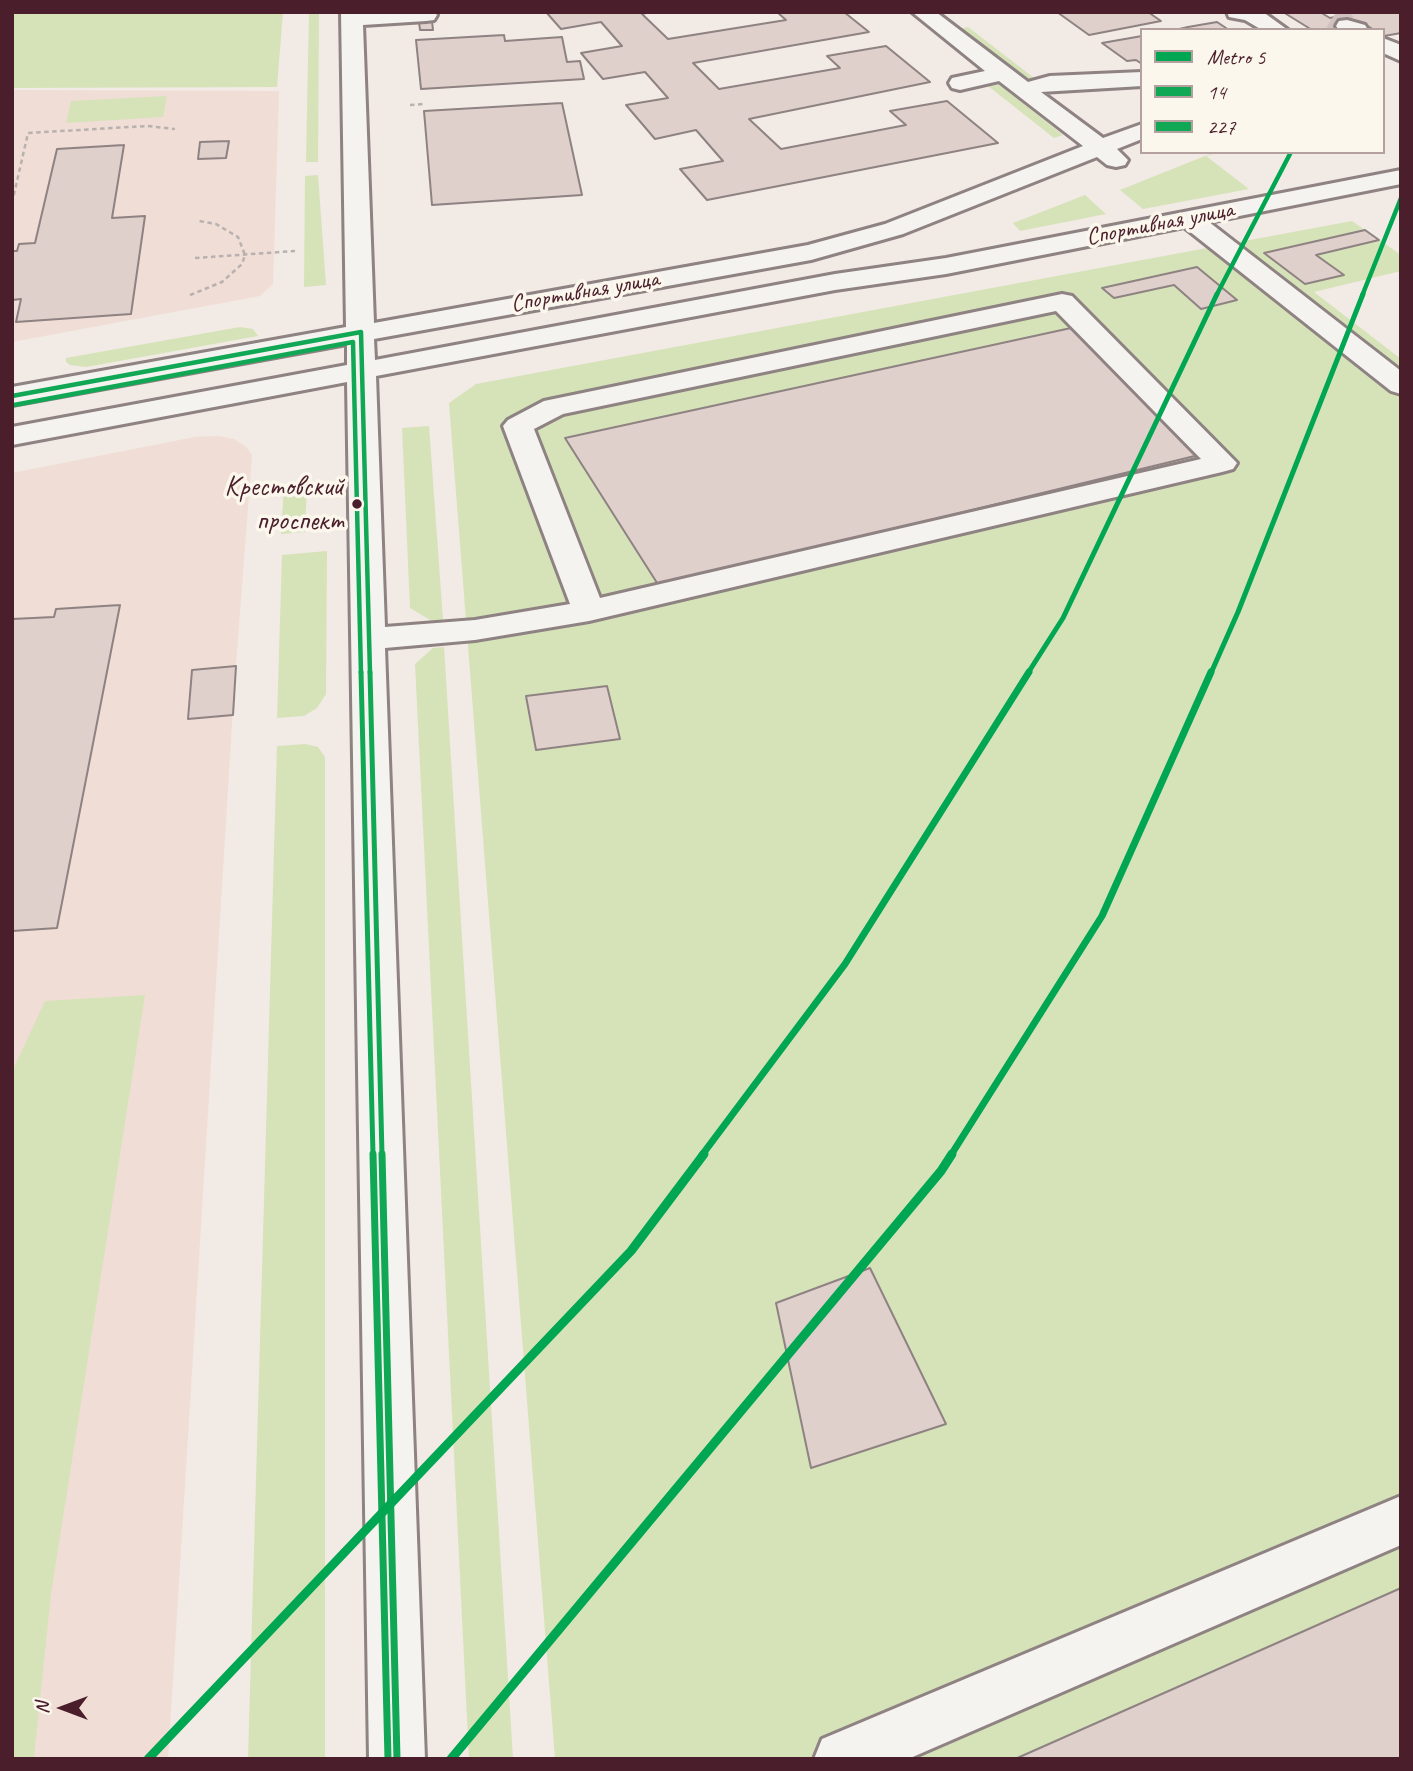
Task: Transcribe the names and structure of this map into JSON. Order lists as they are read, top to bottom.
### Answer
{
  "streets": {
    "street": ["Спортивная улица"]
  },
  "places": ["Крестовский проспект"],
  "lines": ["metro line 5", "transit line 14", "transit line 227"],
  "legend": ["Metro 5", "14", "227"],
  "north": "left"
}
